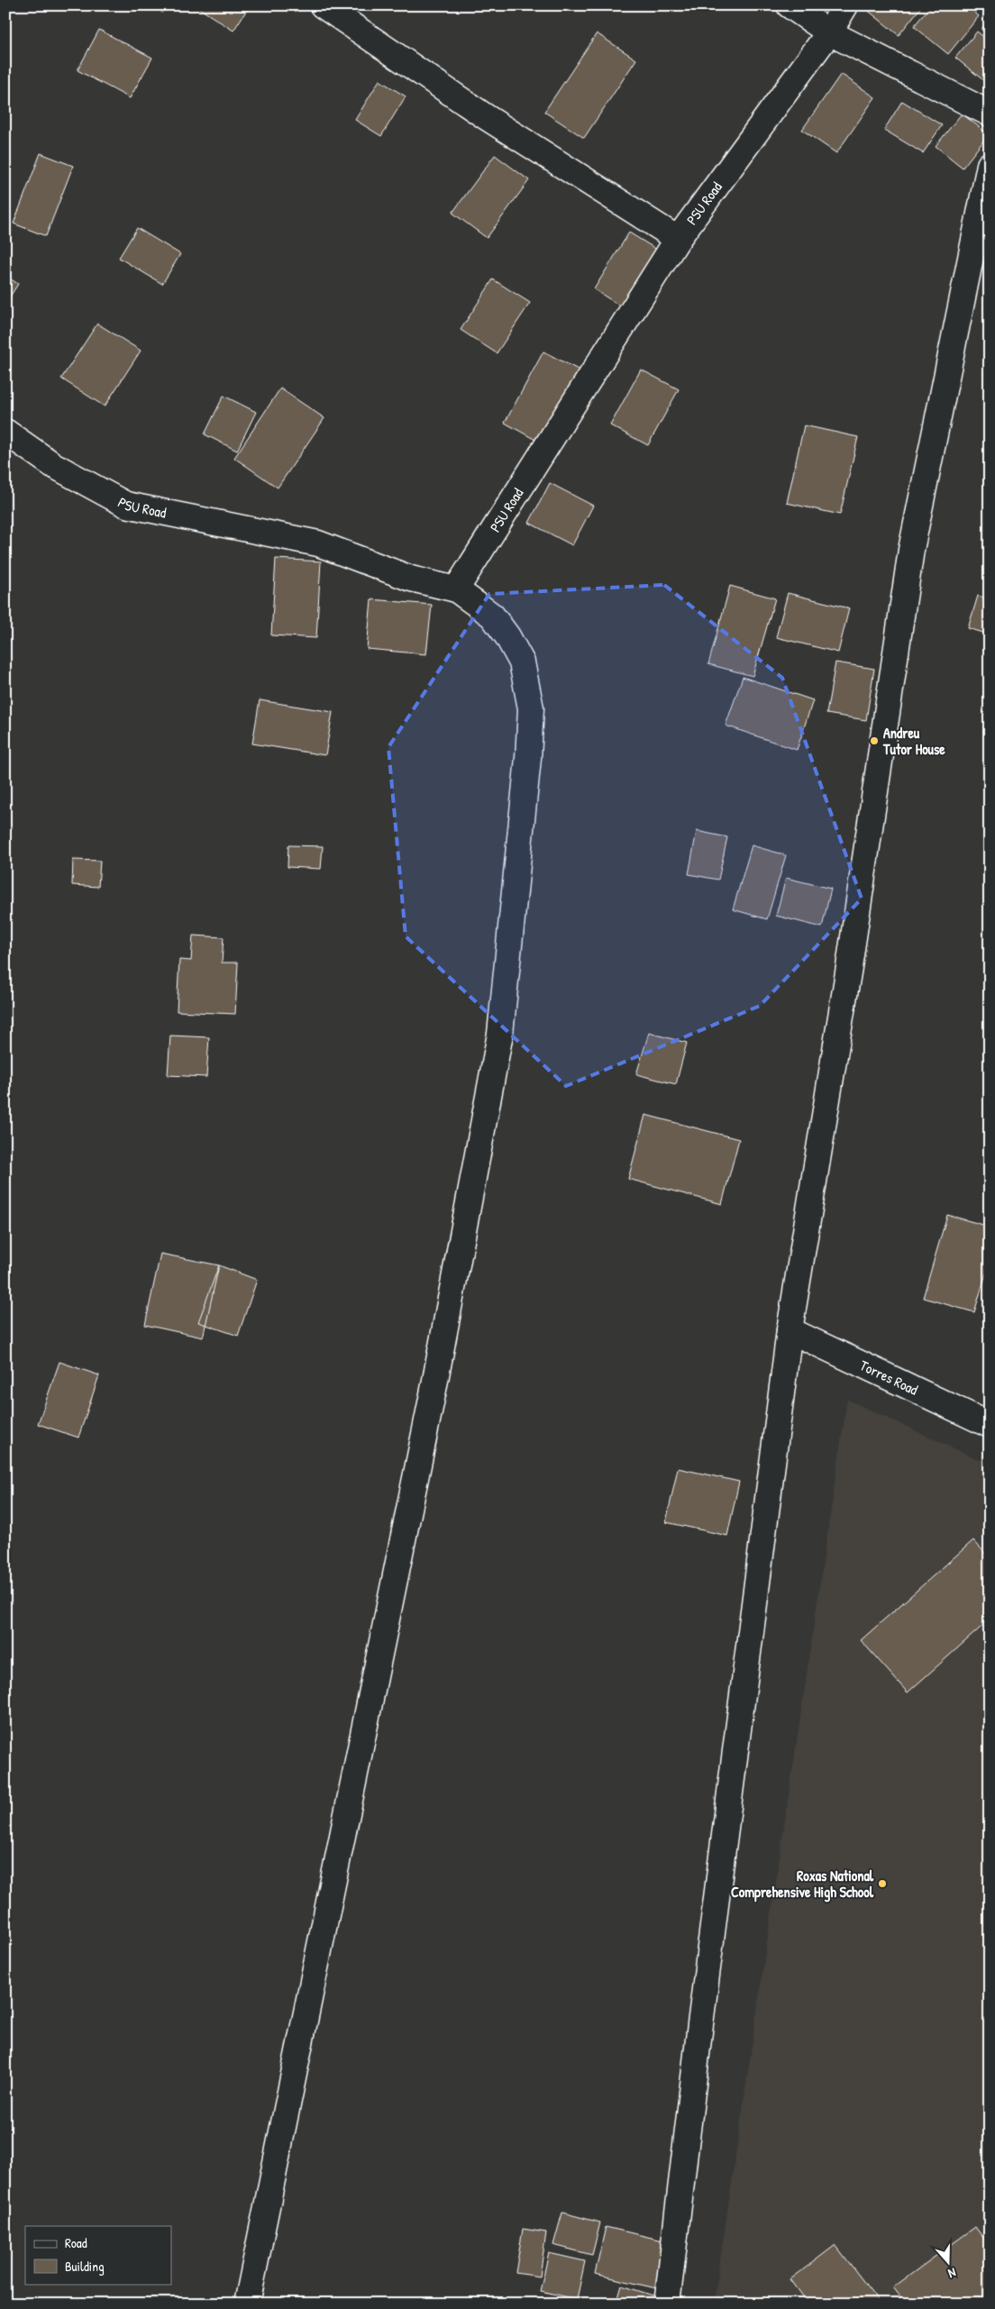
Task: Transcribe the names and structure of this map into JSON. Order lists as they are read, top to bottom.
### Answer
{
  "streets": {
    "street": ["PSU Road", "Torres Road"]
  },
  "places": ["Andreu Tutor House", "Roxas National Comprehensive High School"],
  "legend": ["Road", "Building"],
  "north": "bottom"
}
